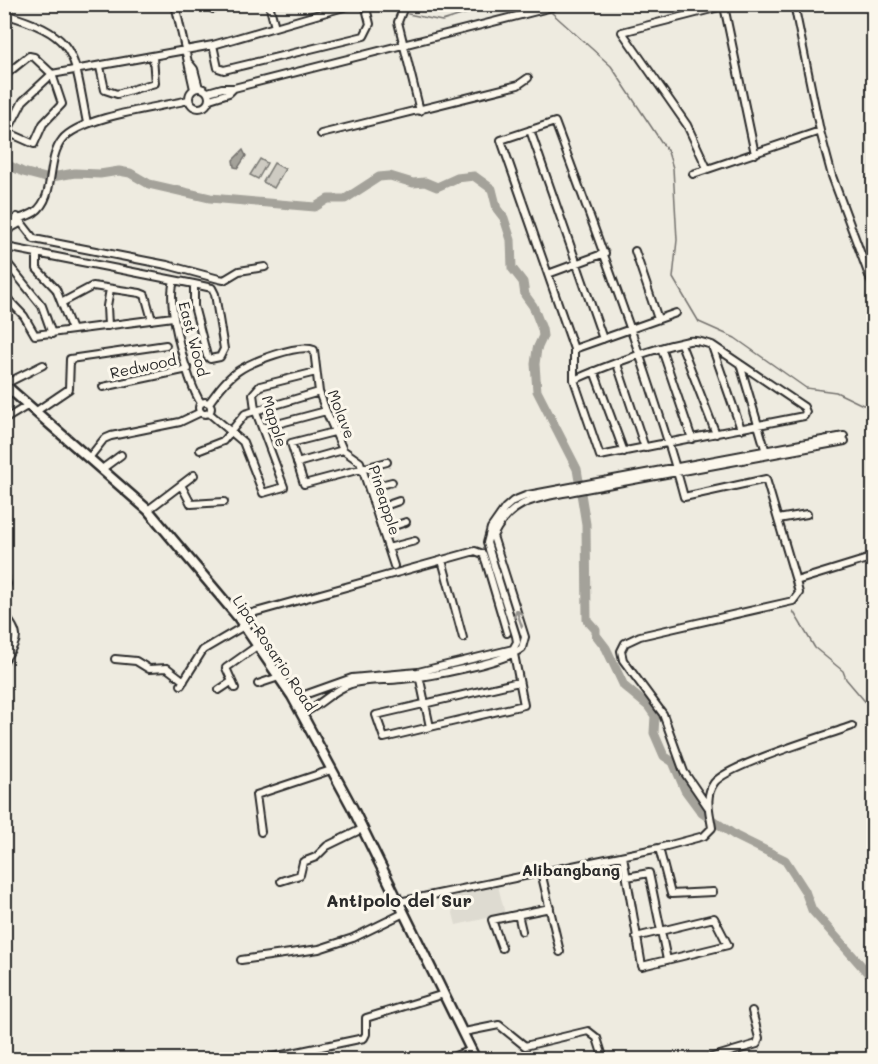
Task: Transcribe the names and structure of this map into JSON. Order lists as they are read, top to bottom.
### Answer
{
  "streets": {
    "main road": ["Lipa-Rosario Road"],
    "street": [
      "East Wood",
      "Redwood",
      "Molave",
      "Mapple",
      "Pineapple"
    ]
  },
  "crossings": [
    ["East Wood", "Redwood"],
    ["East Wood", "Molave"],
    ["Molave", "Mapple"],
    ["Molave", "Pineapple"]
  ],
  "districts": ["Alibangbang", "Antipolo del Sur"]
}
